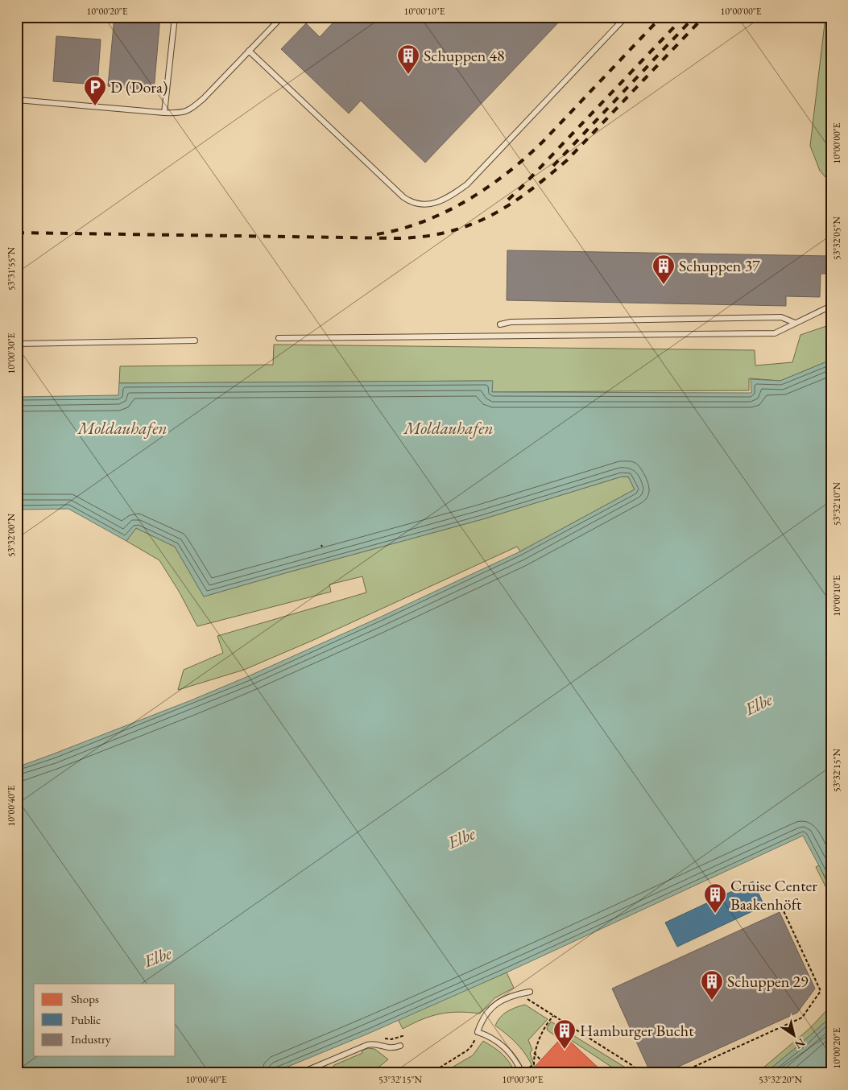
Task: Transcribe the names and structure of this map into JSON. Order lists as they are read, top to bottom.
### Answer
{
  "water": ["Moldauhafen", "Elbe"],
  "places": {
    "building": [
      "Schuppen 48",
      "Schuppen 37",
      "Cruise Center Baakenhöft",
      "Schuppen 29",
      "Hamburger Bucht"
    ],
    "parking": ["D (Dora)"]
  },
  "legend": ["Shops", "Public", "Industry"],
  "north": "bottom right",
  "coordinates": [
    "10°00'20\"E",
    "10°00'10\"E",
    "10°00'00\"E",
    "53°32'05\"N",
    "53°31'55\"N",
    "10°00'30\"E",
    "53°32'10\"N",
    "53°32'00\"N",
    "53°32'15\"N",
    "10°00'40\"E",
    "53°32'20\"N"
  ]
}
